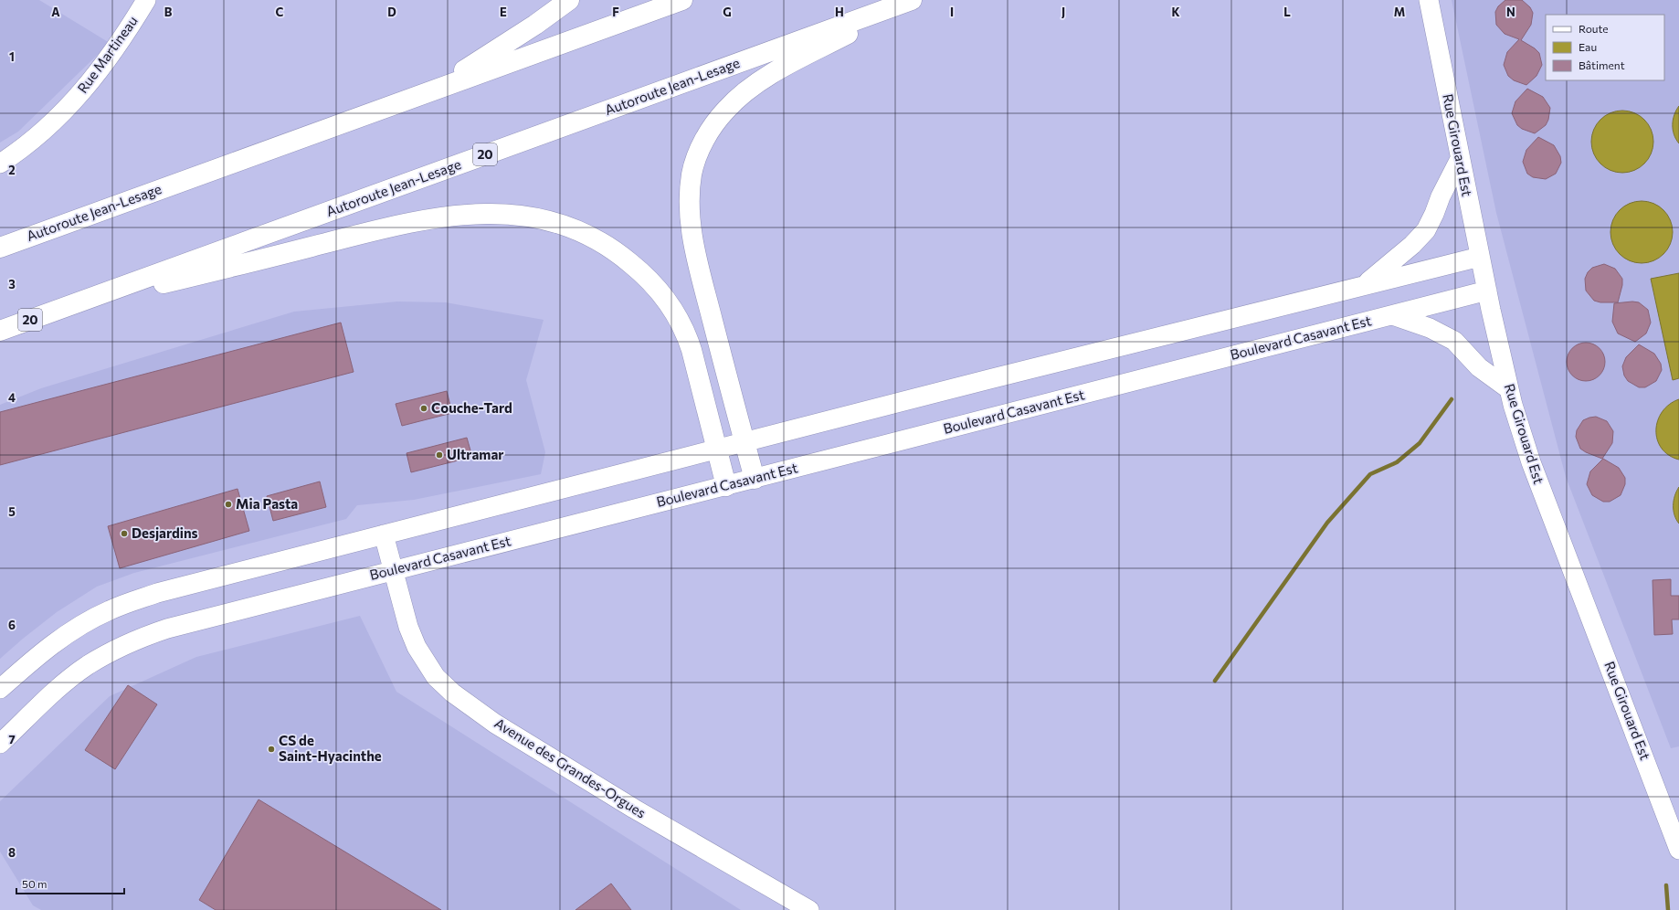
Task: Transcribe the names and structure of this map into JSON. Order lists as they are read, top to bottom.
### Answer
{
  "streets": {
    "highway": ["Autoroute Jean-Lesage", "20"],
    "street": [
      "Rue Martineau",
      "Rue Girouard Est",
      "Boulevard Casavant Est",
      "Avenue des Grandes-Orgues"
    ]
  },
  "crossings": [
    ["Rue Girouard Est", "Boulevard Casavant Est"],
    ["Boulevard Casavant Est", "Avenue des Grandes-Orgues"]
  ],
  "places": [
    "Couche-Tard",
    "Ultramar",
    "Mia Pasta",
    "Desjardins",
    "CS de Saint-Hyacinthe"
  ],
  "legend": ["Route", "Eau", "Bâtiment"],
  "scale_bar": "50 m",
  "grid": {
    "columns": [
      "A",
      "B",
      "C",
      "D",
      "E",
      "F",
      "G",
      "H",
      "I",
      "J",
      "K",
      "L",
      "M",
      "N"
    ],
    "rows": [
      "1",
      "2",
      "3",
      "4",
      "5",
      "6",
      "7",
      "8"
    ]
  }
}
